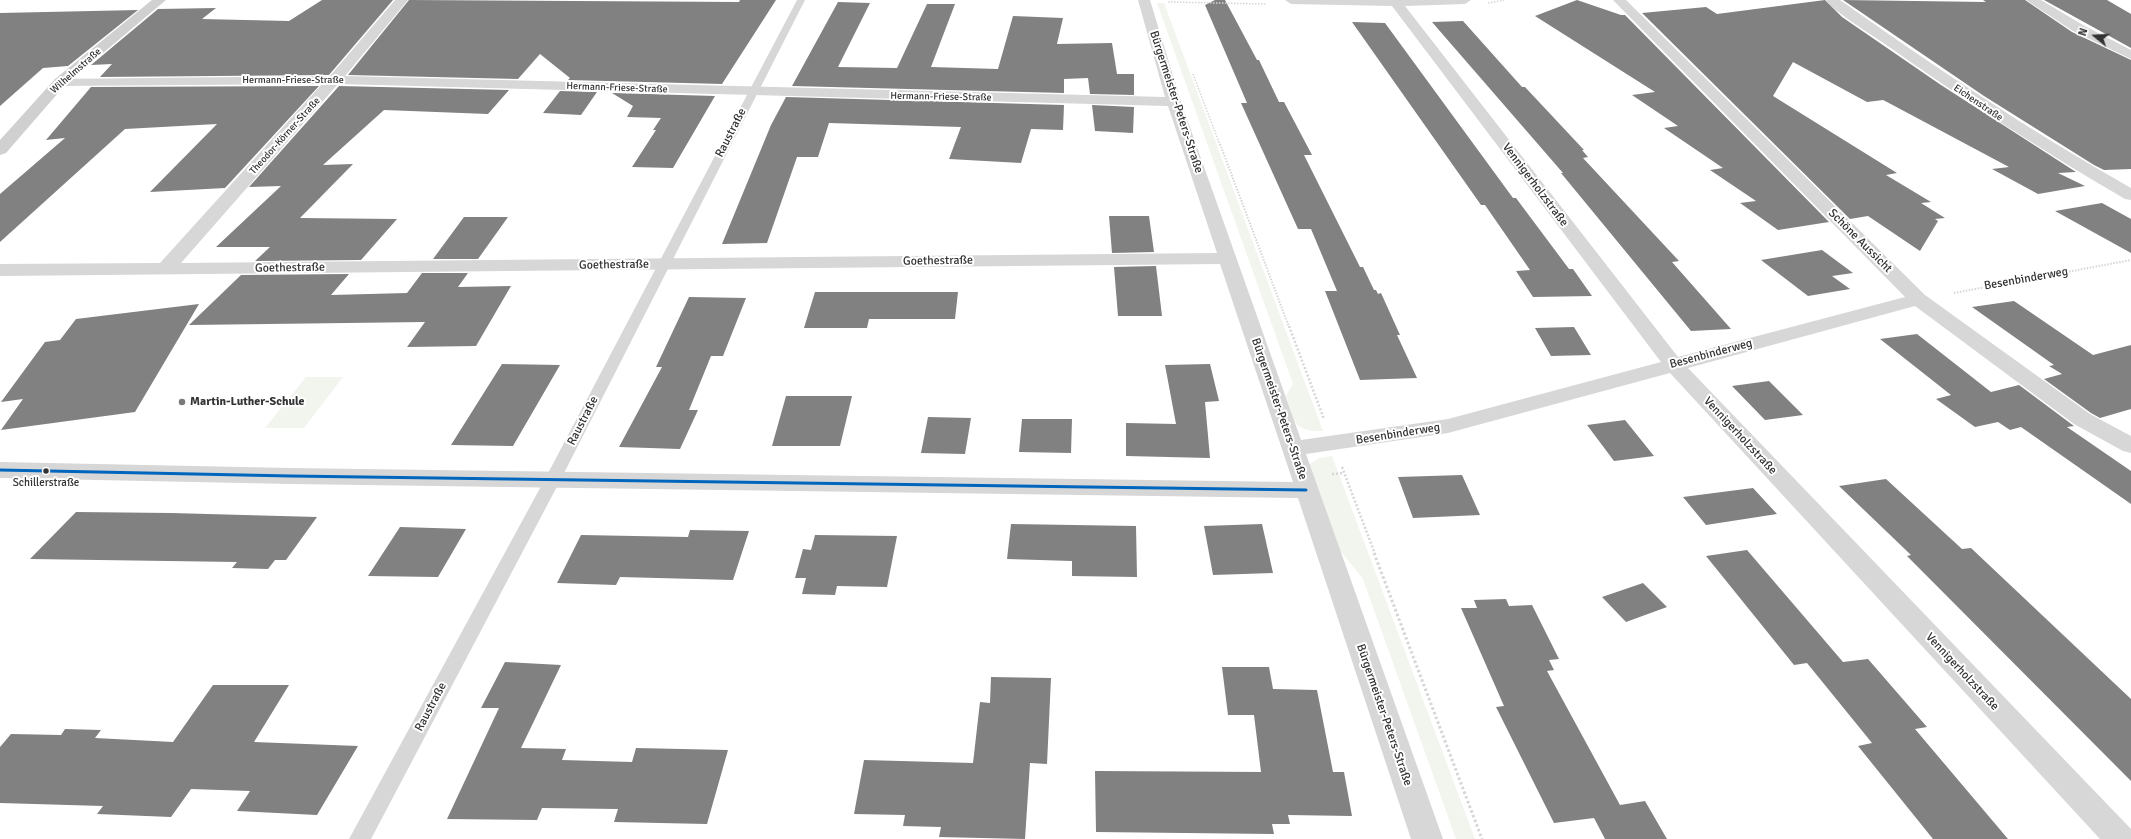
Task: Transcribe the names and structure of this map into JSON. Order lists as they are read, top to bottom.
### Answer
{
  "streets": {
    "street": [
      "Wilhelmstraße",
      "Hermann-Friese-Straße",
      "Bürgermeister-Peters-Straße",
      "Eichenstraße",
      "Theodor-Körner-Straße",
      "Vennigerholzstraße",
      "Schöne Aussicht",
      "Goethestraße",
      "Besenbinderweg"
    ],
    "lane": ["Raustraße"]
  },
  "crossings": [
    ["Wilhelmstraße", "Hermann-Friese-Straße"],
    ["Hermann-Friese-Straße", "Bürgermeister-Peters-Straße"],
    ["Hermann-Friese-Straße", "Raustraße"],
    ["Hermann-Friese-Straße", "Theodor-Körner-Straße"],
    ["Bürgermeister-Peters-Straße", "Goethestraße"],
    ["Bürgermeister-Peters-Straße", "Besenbinderweg"],
    ["Raustraße", "Goethestraße"],
    ["Theodor-Körner-Straße", "Goethestraße"],
    ["Vennigerholzstraße", "Besenbinderweg"],
    ["Schöne Aussicht", "Besenbinderweg"]
  ],
  "places": ["Martin-Luther-Schule", "Schillerstraße"],
  "north": "left"
}
